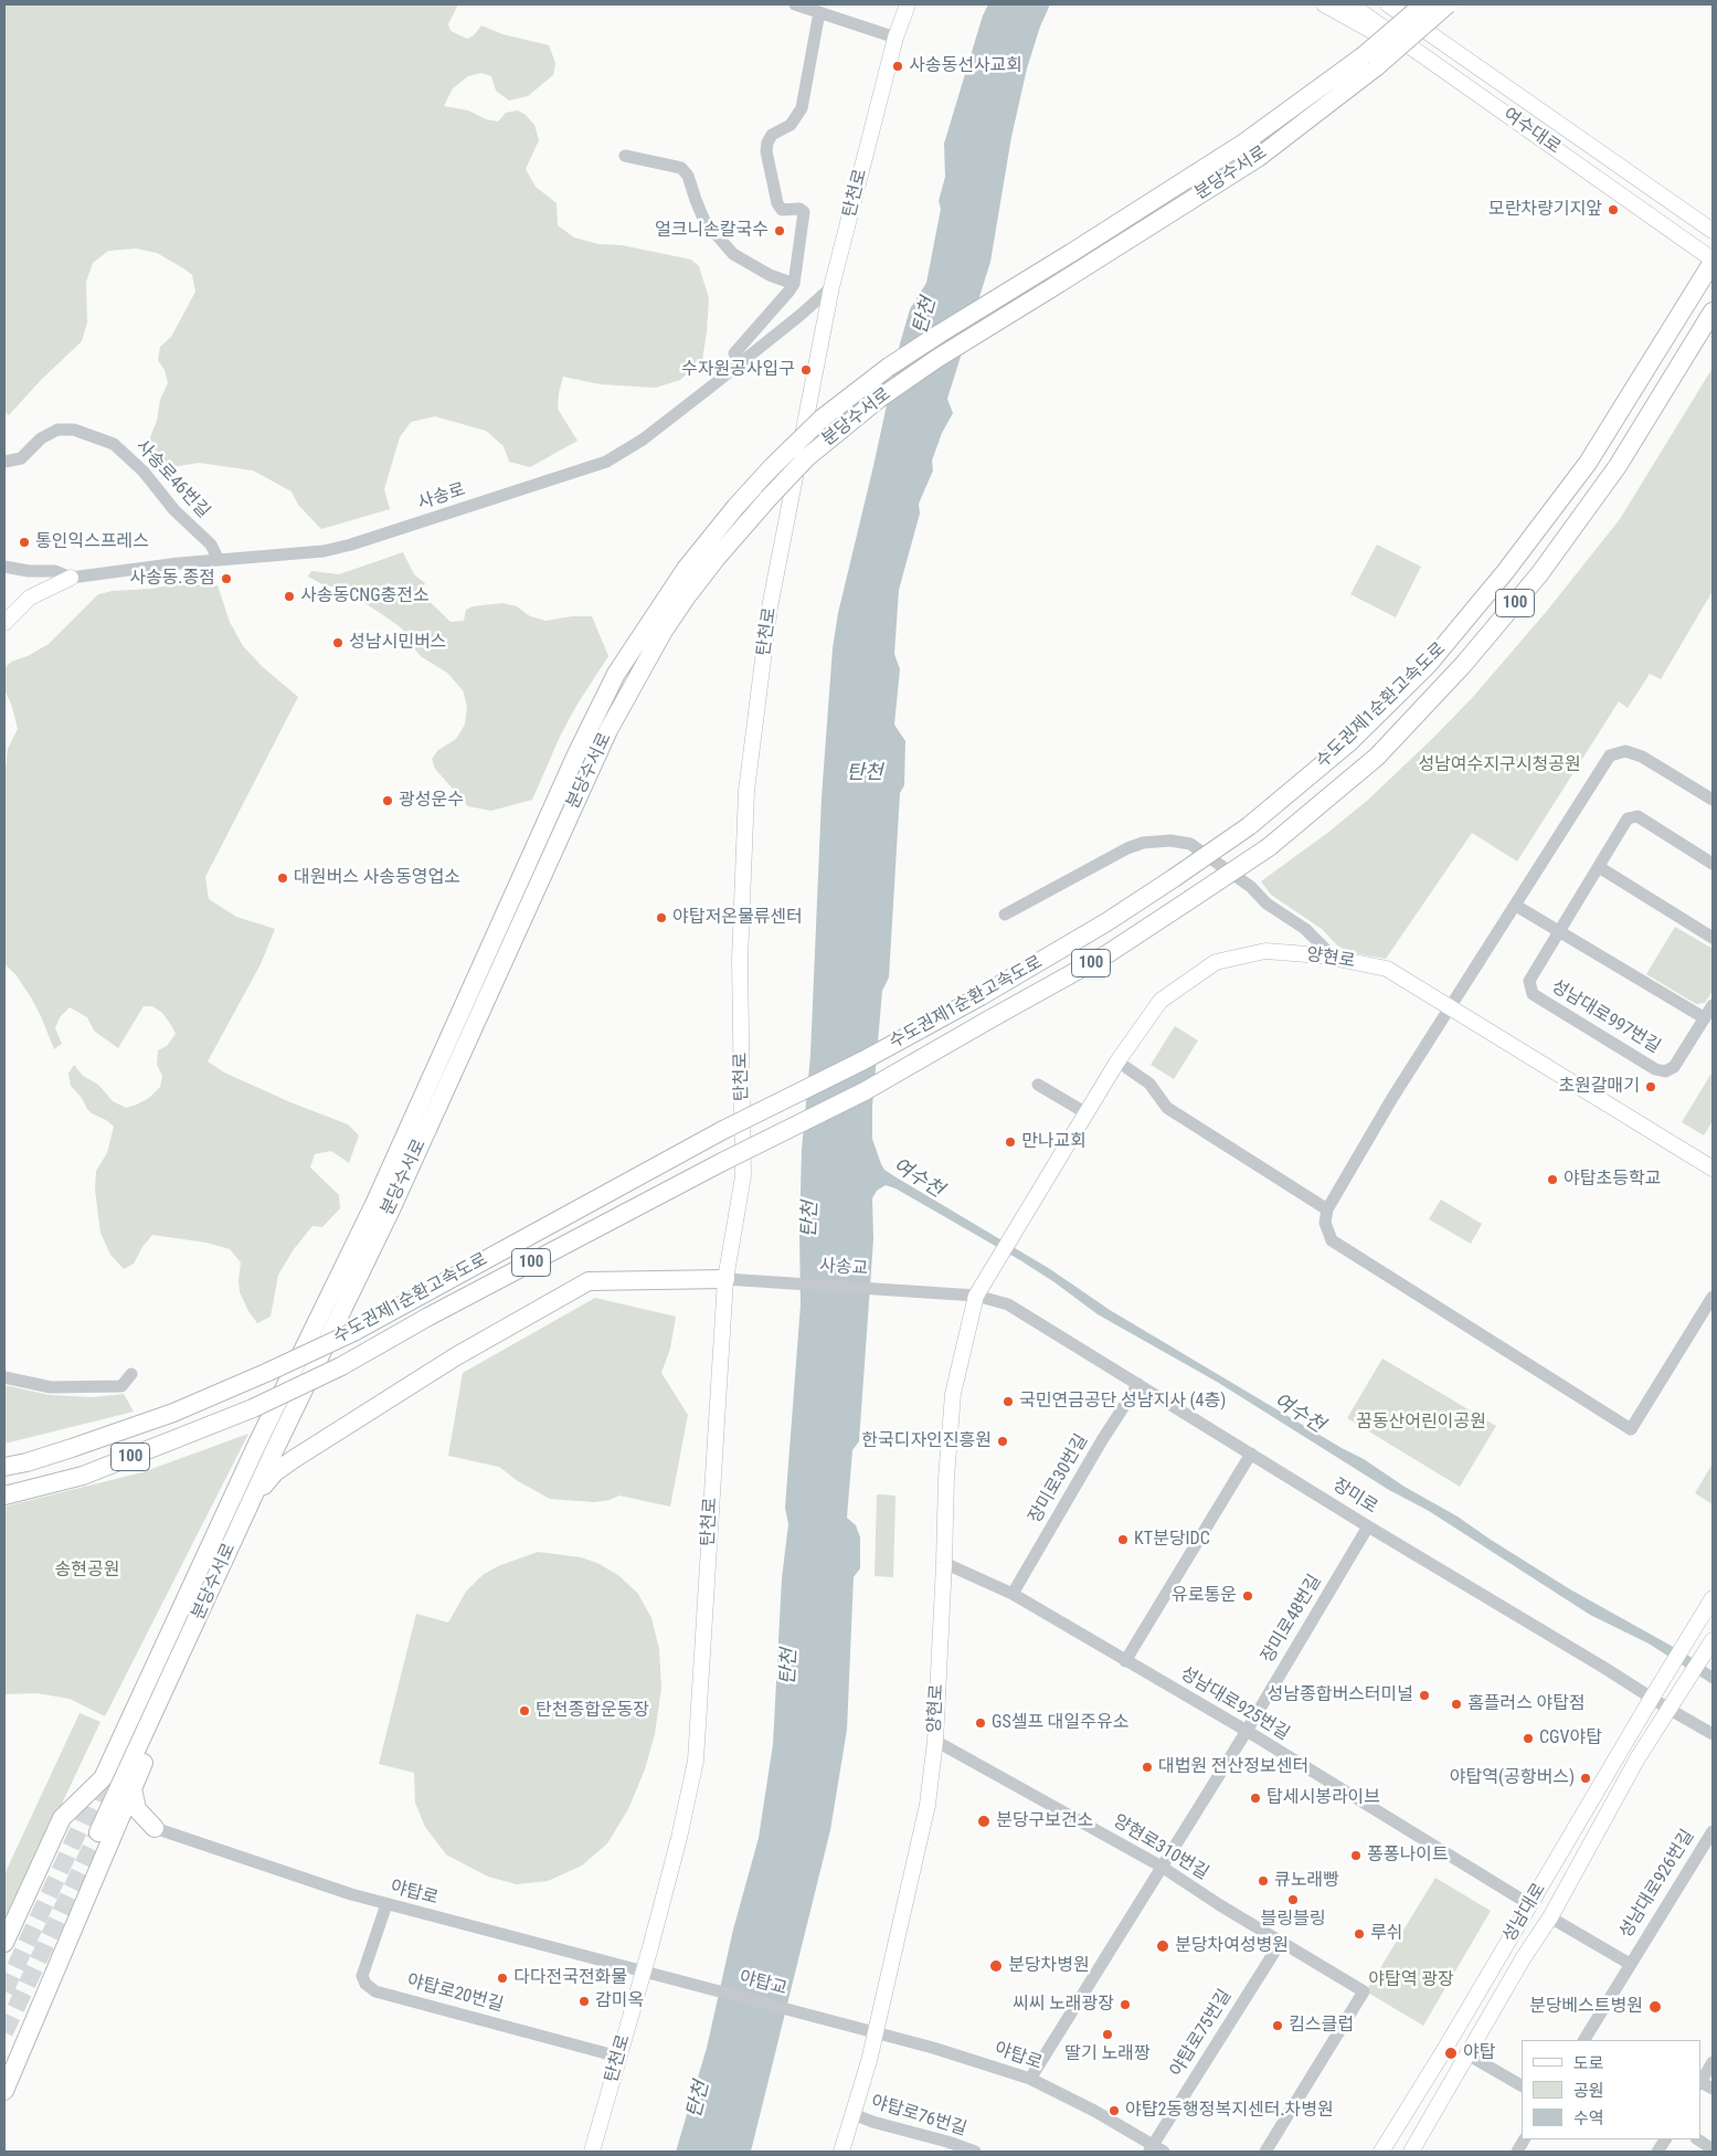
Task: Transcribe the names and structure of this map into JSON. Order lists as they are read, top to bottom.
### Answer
{
  "streets": {
    "highway": ["분당수서로", "100", "수도권제1순환고속도로"],
    "main road": [
      "여수대로",
      "탄천로",
      "양현로",
      "성남대로"
    ],
    "street": [
      "사송로46번길",
      "사송로",
      "성남대로997번길",
      "사송교",
      "장미로30번길",
      "장미로",
      "장미로48번길",
      "성남대로925번길",
      "양현로310번길",
      "성남대로926번길",
      "야탑로",
      "야탑교",
      "야탑로20번길",
      "야탑로75번길",
      "야탑로76번길"
    ]
  },
  "crossings": [
    ["여수대로", "수도권제1순환고속도로"],
    ["탄천로", "사송로"],
    ["탄천로", "사송교"],
    ["탄천로", "야탑로"],
    ["탄천로", "야탑로20번길"],
    ["사송로46번길", "사송로"],
    ["양현로", "사송교"],
    ["양현로", "장미로"],
    ["양현로", "성남대로925번길"],
    ["양현로", "양현로310번길"],
    ["양현로", "야탑로"],
    ["양현로", "야탑로76번길"],
    ["사송교", "장미로"],
    ["장미로30번길", "장미로"],
    ["장미로30번길", "성남대로925번길"],
    ["장미로", "장미로48번길"],
    ["장미로", "성남대로"],
    ["장미로48번길", "성남대로925번길"],
    ["장미로48번길", "양현로310번길"],
    ["장미로48번길", "야탑로"],
    ["성남대로925번길", "성남대로"],
    ["양현로310번길", "야탑로75번길"],
    ["성남대로926번길", "성남대로"],
    ["야탑로", "야탑교"],
    ["야탑로", "야탑로20번길"],
    ["야탑로", "야탑로75번길"]
  ],
  "water": ["탄천", "여수천"],
  "parks": [
    "성남여수지구시청공원",
    "꿈동산어린이공원",
    "송현공원",
    "야탑역 광장"
  ],
  "places": [
    "사송동선사교회",
    "모란차량기지앞",
    "얼크니손칼국수",
    "수자원공사입구",
    "통인익스프레스",
    "사송동.종점",
    "사송동CNG충전소",
    "성남시민버스",
    "광성운수",
    "대원버스 사송동영업소",
    "야탑저온물류센터",
    "초원갈매기",
    "만나교회",
    "야탑초등학교",
    "국민연금공단 성남지사 (4층)",
    "한국디자인진흥원",
    "KT분당IDC",
    "유로통운",
    "성남종합버스터미널",
    "홈플러스 야탑점",
    "탄천종합운동장",
    "GS셀프 대일주유소",
    "CGV야탑",
    "대법원 전산정보센터",
    "야탑역(공항버스)",
    "탑세시봉라이브",
    "분당구보건소",
    "퐁퐁나이트",
    "큐노래빵",
    "블링블링",
    "루쉬",
    "분당차여성병원",
    "분당차병원",
    "다다전국전화물",
    "감미옥",
    "씨씨 노래광장",
    "분당베스트병원",
    "킴스클럽",
    "딸기 노래짱",
    "야탑",
    "야턉2동행정복지센터.차병원"
  ],
  "legend": ["도로", "공원", "수역"]
}
